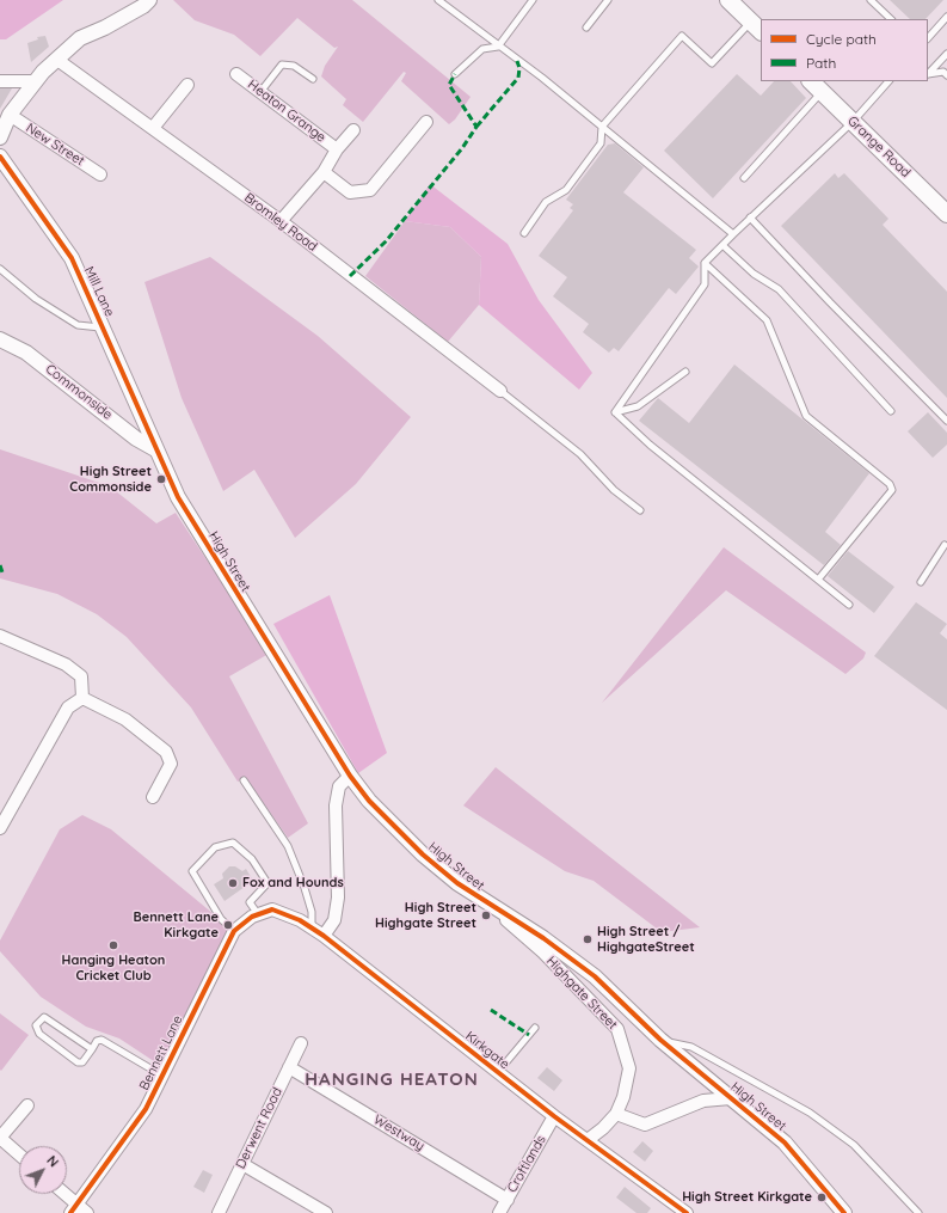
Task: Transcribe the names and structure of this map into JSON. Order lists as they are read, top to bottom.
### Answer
{
  "streets": {
    "main road": ["Grange Road"],
    "street": [
      "Heaton Grange",
      "New Street",
      "Bromley Road",
      "Mill Lane",
      "Commonside",
      "High Street",
      "Highgate Street",
      "Kirkgate",
      "Bennett Lane",
      "Derwent Road",
      "Westway",
      "Croftlands"
    ]
  },
  "crossings": [
    ["Mill Lane", "Commonside"],
    ["Mill Lane", "High Street"],
    ["Commonside", "High Street"],
    ["High Street", "Highgate Street"],
    ["Highgate Street", "Kirkgate"],
    ["Kirkgate", "Bennett Lane"],
    ["Kirkgate", "Croftlands"],
    ["Derwent Road", "Westway"],
    ["Westway", "Croftlands"]
  ],
  "districts": ["HANGING HEATON"],
  "places": [
    "High Street Commonside",
    "Fox and Hounds",
    "High Street Highgate Street",
    "Bennett Lane Kirkgate",
    "High Street / HighgateStreet",
    "Hanging Heaton Cricket Club",
    "High Street Kirkgate"
  ],
  "legend": ["Cycle path", "Path"],
  "north": "top right"
}
